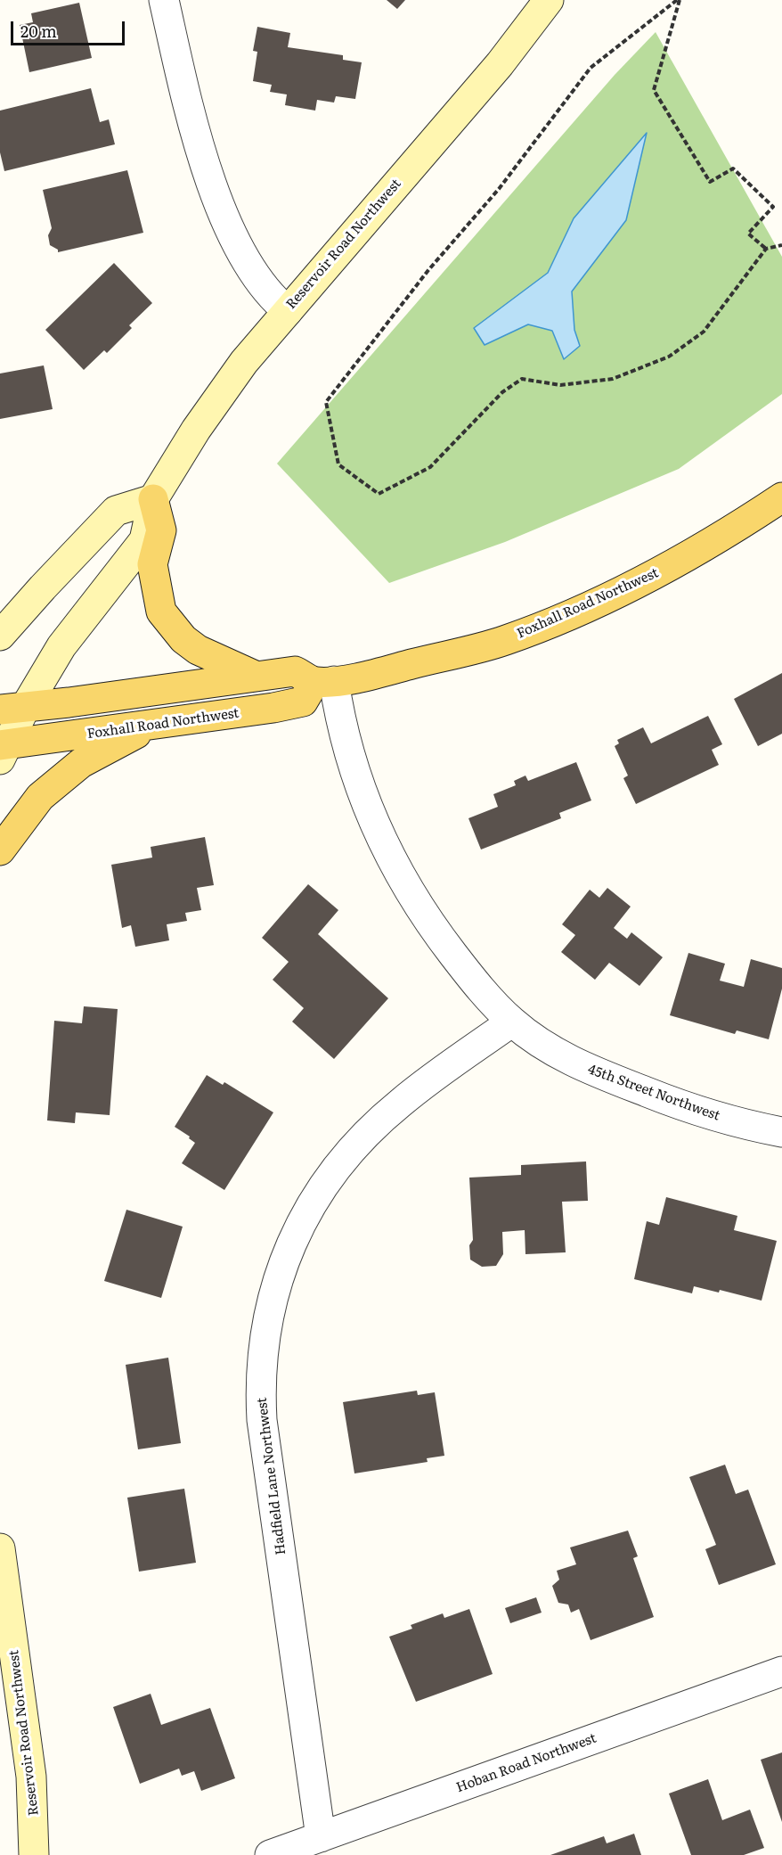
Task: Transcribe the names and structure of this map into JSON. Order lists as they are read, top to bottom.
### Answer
{
  "streets": {
    "main road": ["Reservoir Road Northwest", "Foxhall Road Northwest"],
    "street": ["45th Street Northwest", "Hadfield Lane Northwest", "Hoban Road Northwest"]
  },
  "crossings": [
    ["Reservoir Road Northwest", "Foxhall Road Northwest"],
    ["Foxhall Road Northwest", "45th Street Northwest"],
    ["45th Street Northwest", "Hadfield Lane Northwest"],
    ["Hadfield Lane Northwest", "Hoban Road Northwest"]
  ],
  "scale_bar": "20 m"
}
